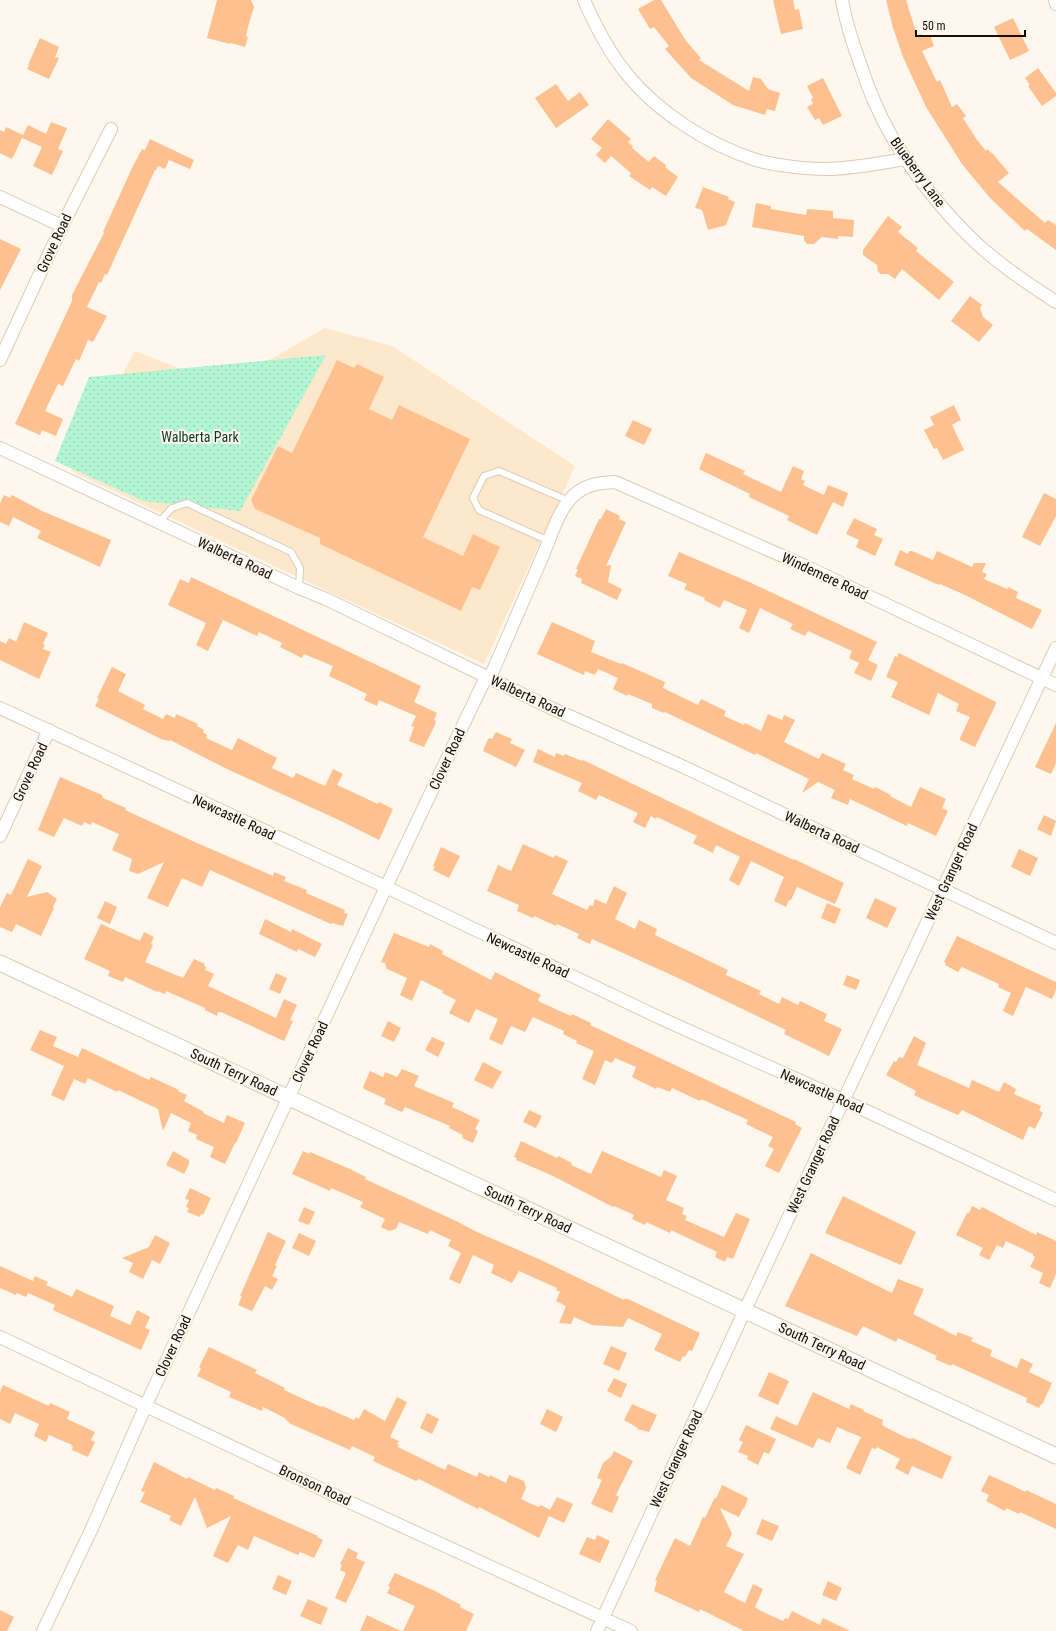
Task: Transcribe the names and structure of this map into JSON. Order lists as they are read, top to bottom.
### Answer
{
  "streets": {
    "street": [
      "Blueberry Lane",
      "Grove Road",
      "Walberta Road",
      "Windemere Road",
      "Clover Road",
      "Newcastle Road",
      "West Granger Road",
      "South Terry Road",
      "Bronson Road"
    ]
  },
  "crossings": [
    ["Grove Road", "Newcastle Road"],
    ["Walberta Road", "Clover Road"],
    ["Walberta Road", "West Granger Road"],
    ["Windemere Road", "Clover Road"],
    ["Windemere Road", "West Granger Road"],
    ["Clover Road", "Newcastle Road"],
    ["Clover Road", "South Terry Road"],
    ["Clover Road", "Bronson Road"],
    ["Newcastle Road", "West Granger Road"],
    ["West Granger Road", "South Terry Road"],
    ["West Granger Road", "Bronson Road"]
  ],
  "parks": ["Walberta Park"],
  "scale_bar": "50 m"
}
